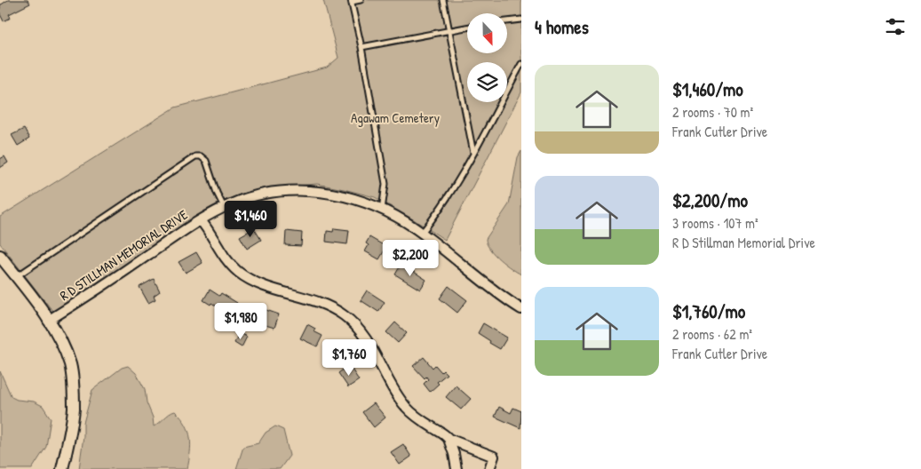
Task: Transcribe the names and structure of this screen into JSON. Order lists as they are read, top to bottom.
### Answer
{
  "streets": {
    "street": ["R D STILLMAN MEMORIAL DRIVE"]
  },
  "parks": ["Agawam Cemetery"],
  "north": "bottom",
  "page": {
    "heading": "4 homes",
    "list": [
      {
        "name": "$1,460/mo",
        "note": "2 rooms · 70 m² · Frank Cutler Drive"
      },
      {
        "name": "$2,200/mo",
        "note": "3 rooms · 107 m² · R D Stillman Memorial Drive"
      },
      {
        "name": "$1,760/mo",
        "note": "2 rooms · 62 m² · Frank Cutler Drive"
      }
    ],
    "price": [
      "$1,460",
      "$2,200",
      "$1,980",
      "$1,760"
    ]
  }
}
